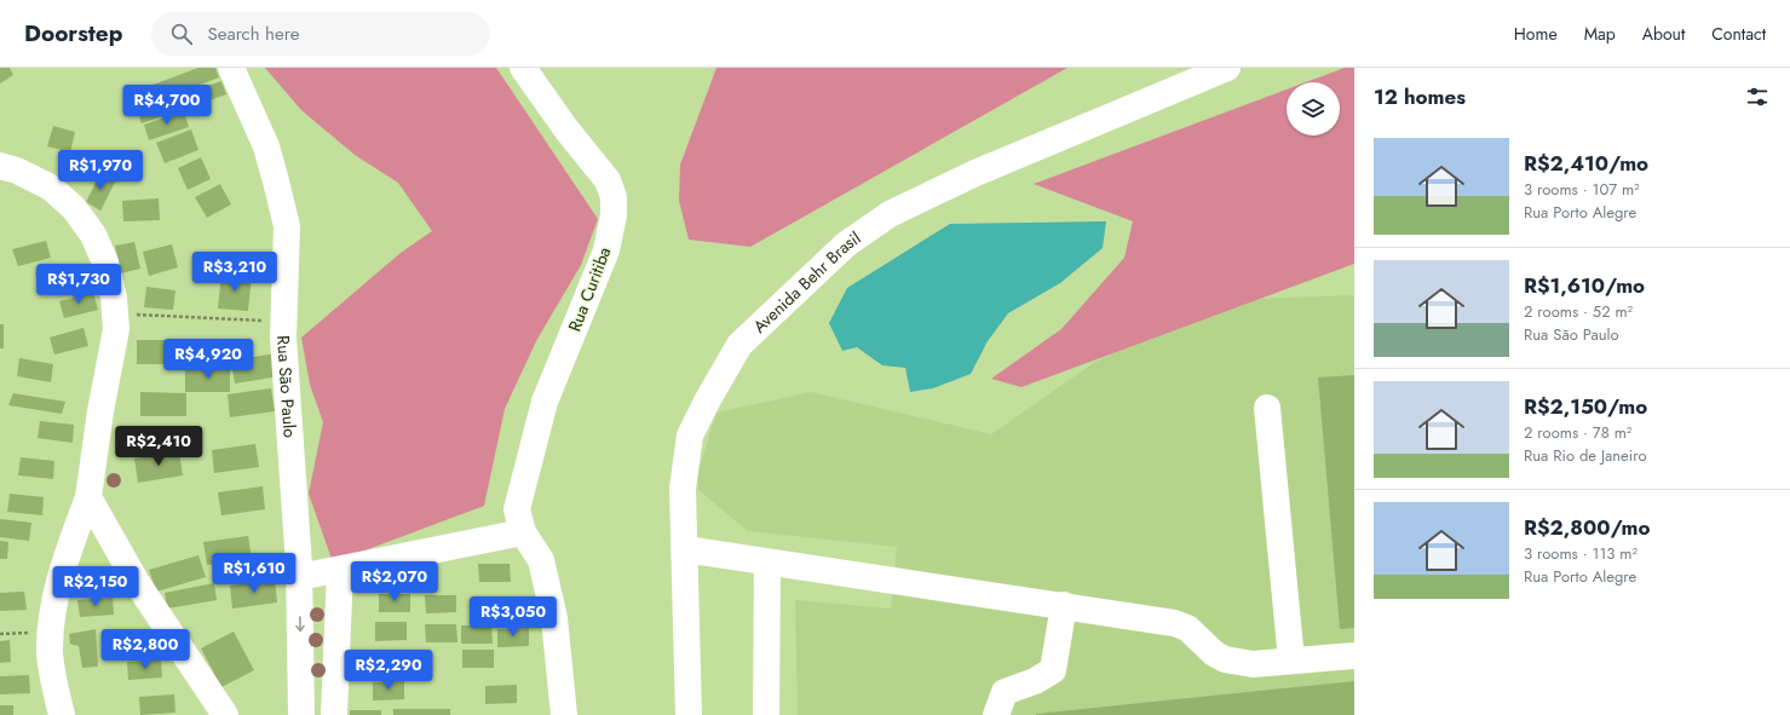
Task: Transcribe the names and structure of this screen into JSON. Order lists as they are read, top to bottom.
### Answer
{
  "streets": {
    "street": ["Avenida Behr Brasil", "Rua Curitiba", "Rua São Paulo"]
  },
  "page": {
    "header": "Doorstep",
    "search": "Search here",
    "nav": [
      "Home",
      "Map",
      "About",
      "Contact"
    ],
    "heading": "12 homes",
    "price": [
      "R$4,700",
      "R$1,970",
      "R$3,210",
      "R$1,730",
      "R$4,920",
      "R$2,410",
      "R$1,610",
      "R$2,070",
      "R$2,150",
      "R$3,050",
      "R$2,800",
      "R$2,290"
    ],
    "list": [
      {
        "name": "R$2,410/mo",
        "note": "3 rooms · 107 m² · Rua Porto Alegre"
      },
      {
        "name": "R$1,610/mo",
        "note": "2 rooms · 52 m² · Rua São Paulo"
      },
      {
        "name": "R$2,150/mo",
        "note": "2 rooms · 78 m² · Rua Rio de Janeiro"
      },
      {
        "name": "R$2,800/mo",
        "note": "3 rooms · 113 m² · Rua Porto Alegre"
      }
    ]
  }
}
